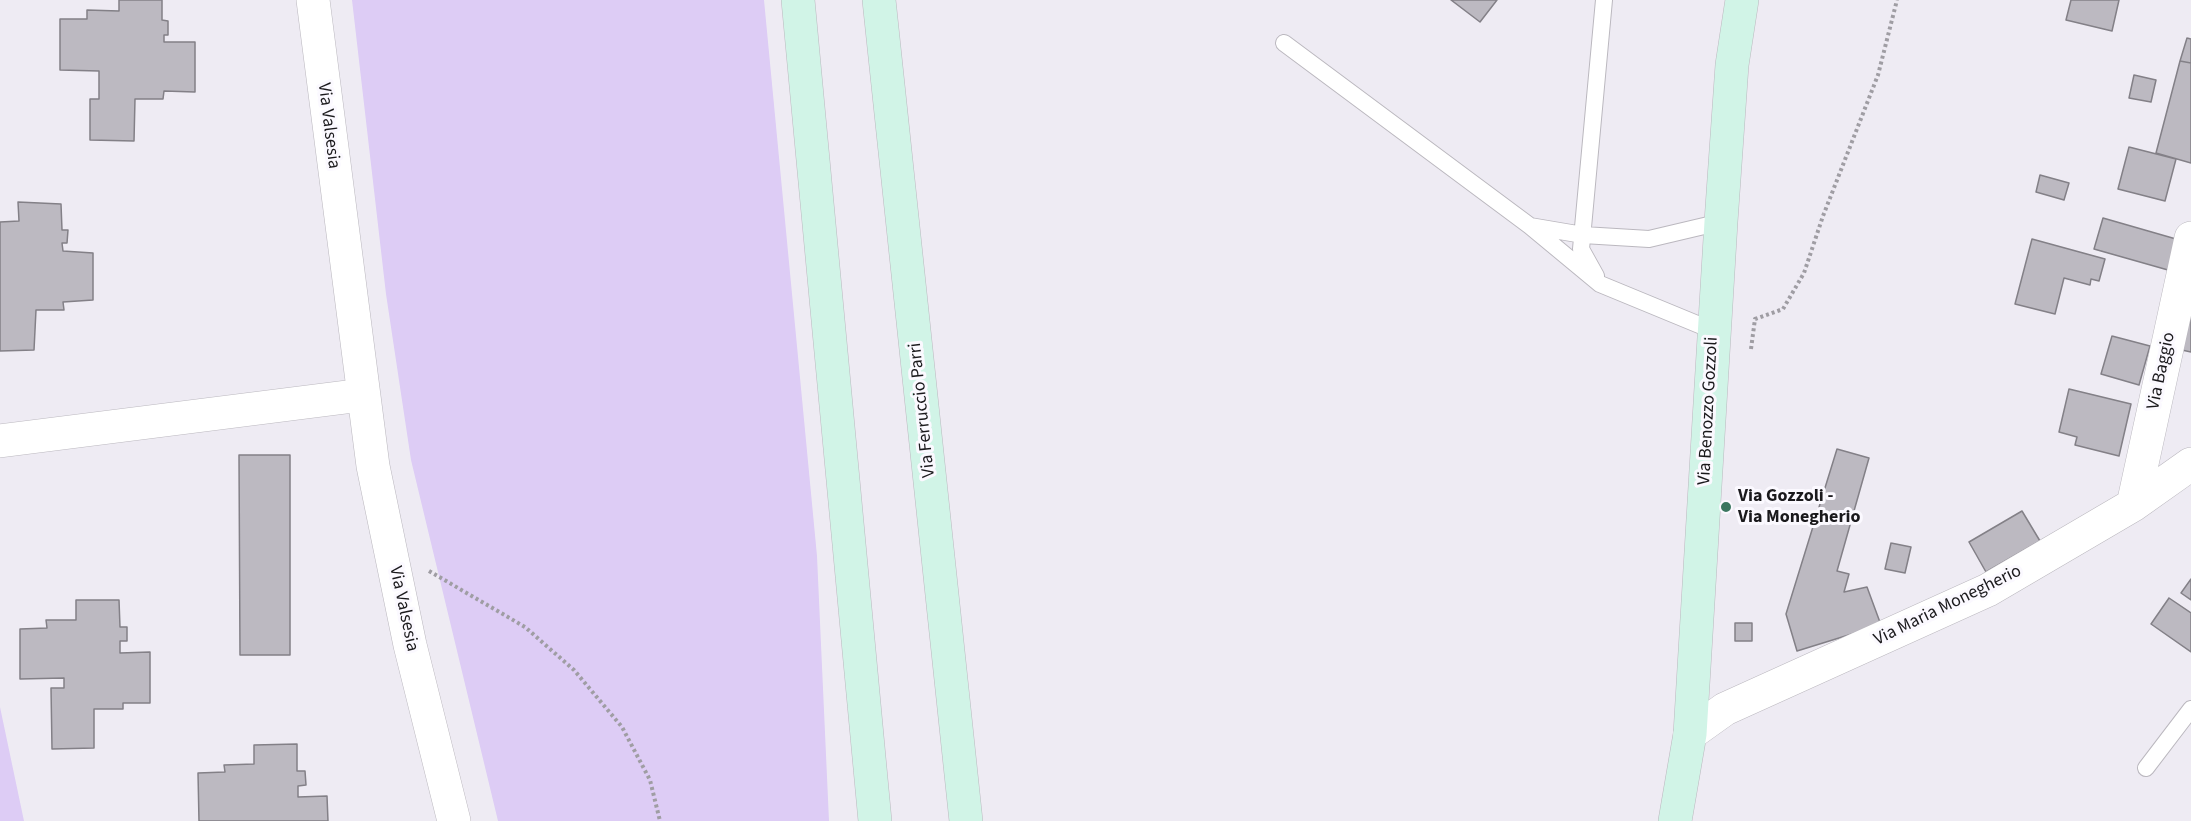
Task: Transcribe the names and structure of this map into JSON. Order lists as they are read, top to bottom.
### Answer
{
  "streets": {
    "main road": ["Via Ferruccio Parri", "Via Benozzo Gozzoli"],
    "street": ["Via Valsesia", "Via Baggio", "Via Maria Monegherio"]
  },
  "crossings": [
    ["Via Baggio", "Via Maria Monegherio"],
    ["Via Benozzo Gozzoli", "Via Maria Monegherio"]
  ],
  "places": ["Via Gozzoli - Via Monegherio"]
}
